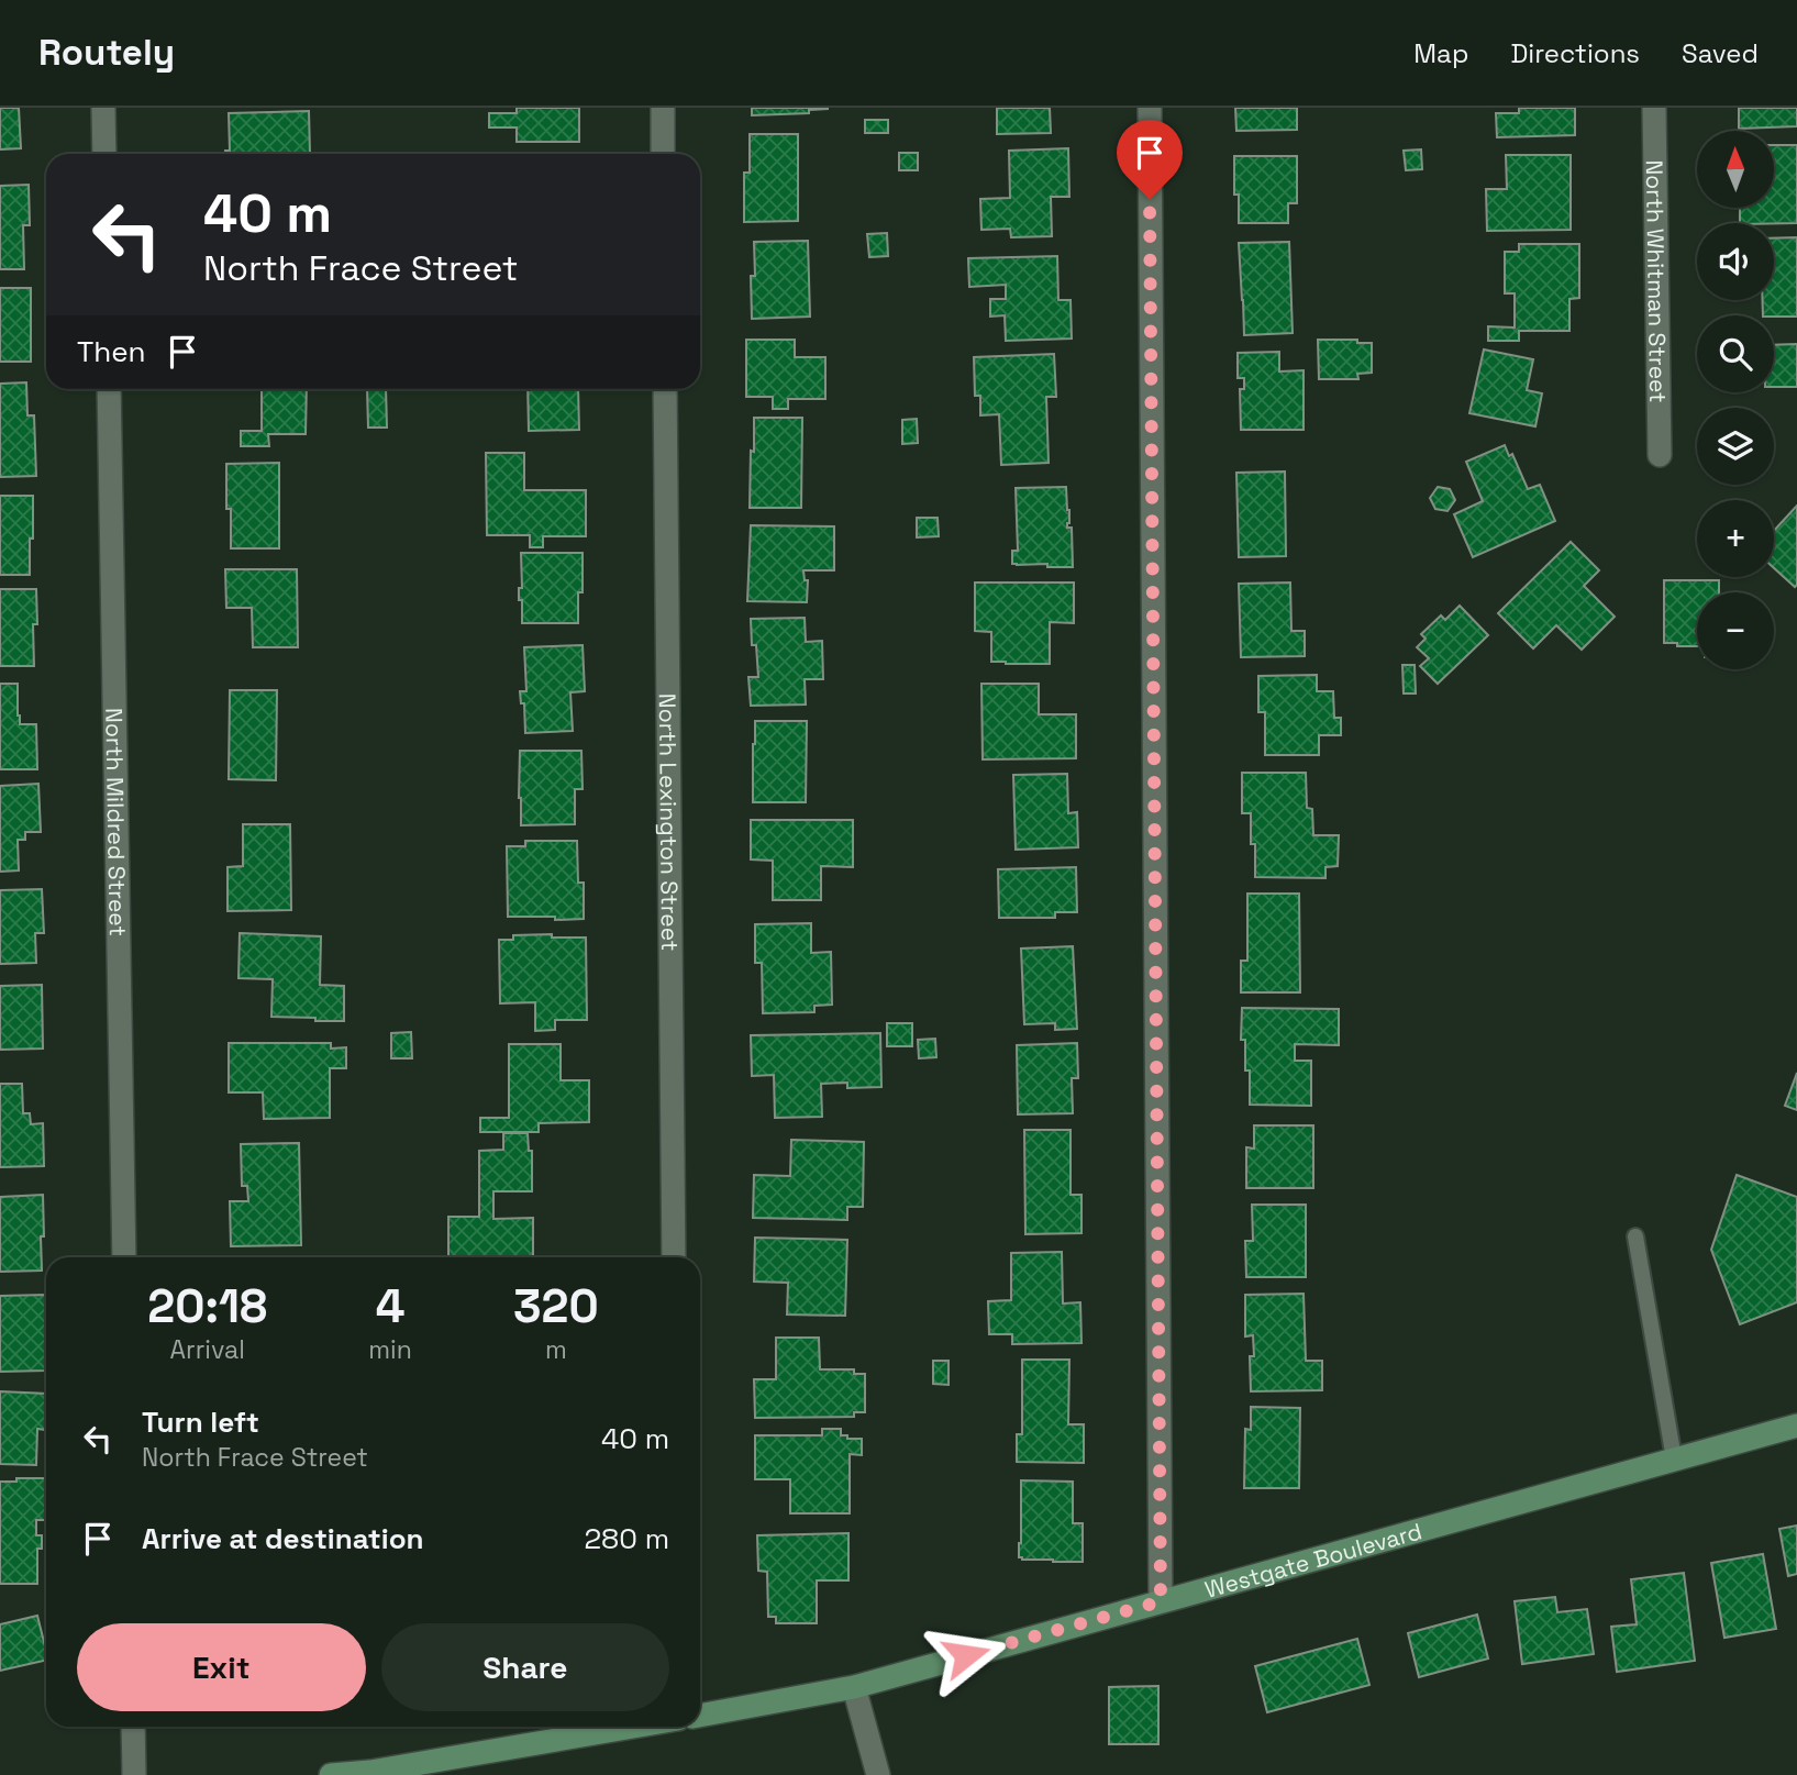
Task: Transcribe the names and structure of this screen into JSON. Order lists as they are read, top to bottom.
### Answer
{
  "streets": {
    "street": [
      "North Whitman Street",
      "North Mildred Street",
      "North Lexington Street",
      "Westgate Boulevard"
    ]
  },
  "north": "top",
  "page": {
    "header": "Routely",
    "nav": ["Map", "Directions", "Saved"],
    "map_buttons": ["+", "−"],
    "turn": ["40 m", "North Frace Street"],
    "then": "Then",
    "eta": [
      "20:18",
      "Arrival",
      "4",
      "min",
      "320",
      "m"
    ],
    "list": [
      {
        "name": "Turn left",
        "note": "North Frace Street",
        "value": "40 m"
      },
      {
        "name": "Arrive at destination",
        "value": "280 m"
      }
    ],
    "buttons": ["Exit", "Share"]
  }
}
